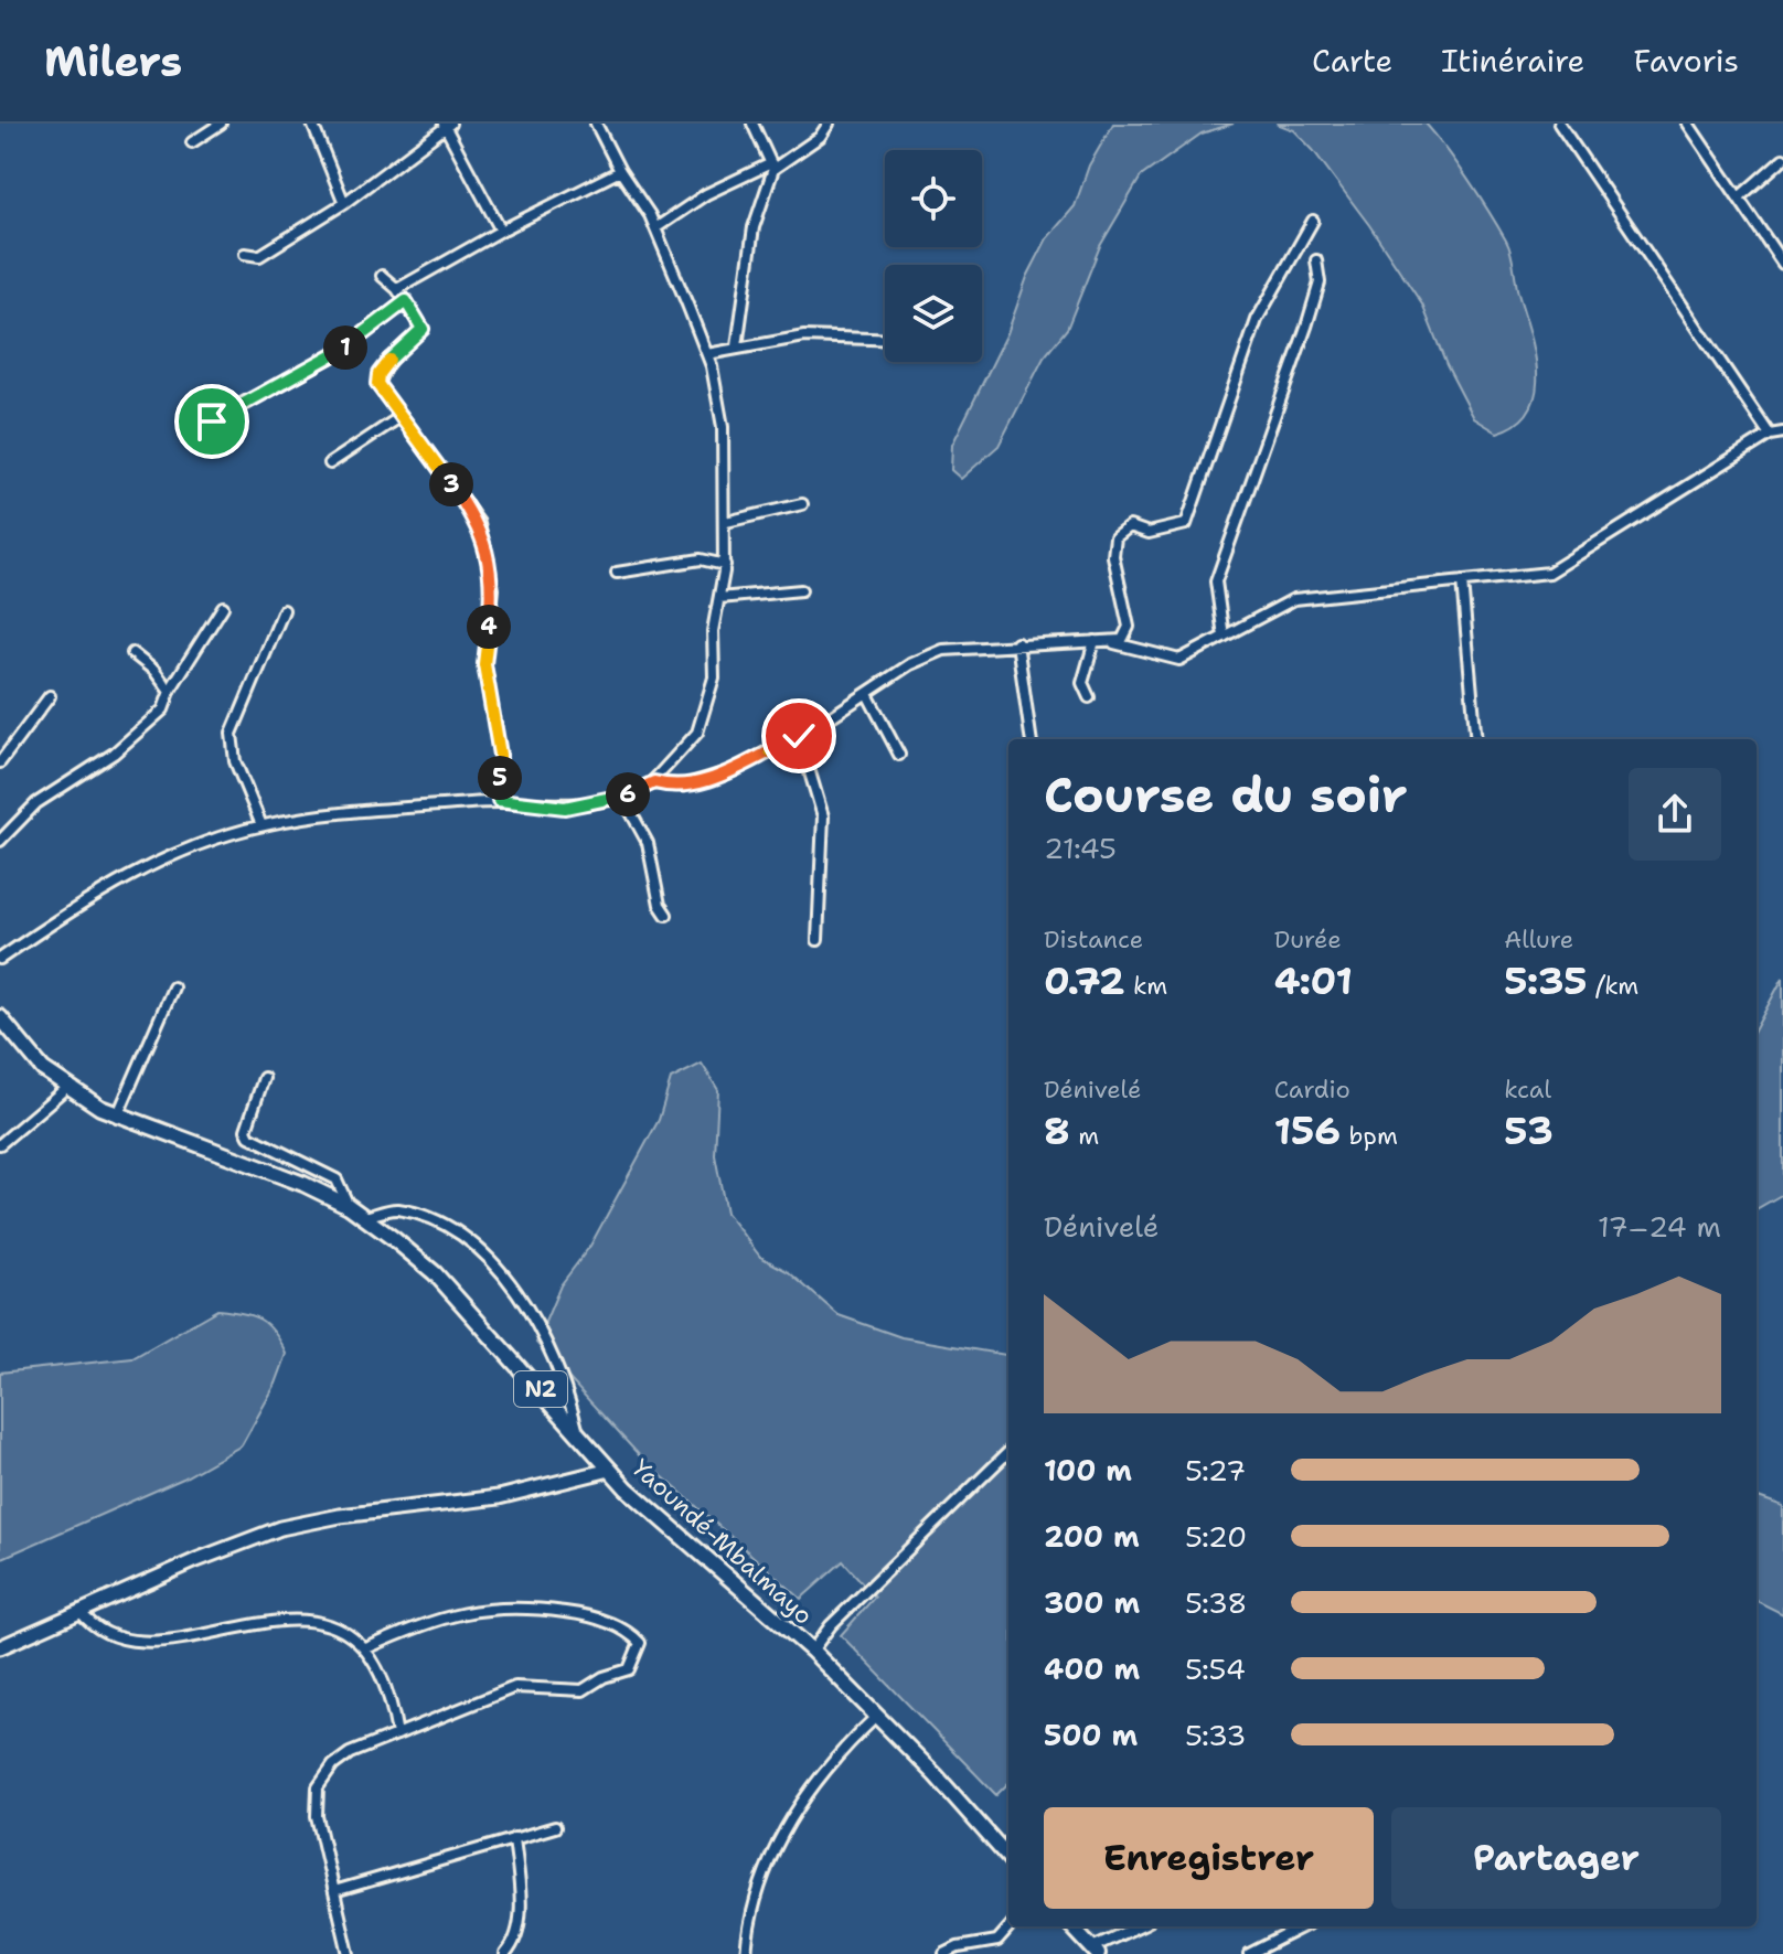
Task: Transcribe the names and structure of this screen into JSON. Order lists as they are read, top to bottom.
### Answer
{
  "streets": {
    "highway": ["N2", "Yaoundé-Mbalmayo"]
  },
  "page": {
    "header": "Milers",
    "nav": ["Carte", "Itinéraire", "Favoris"],
    "pins": [
      "1",
      "3",
      "4",
      "5",
      "6"
    ],
    "heading": ["Course du soir", "21:45"],
    "stats": [
      ["Distance", "0.72 km"],
      ["Durée", "4:01"],
      ["Allure", "5:35 /km"],
      ["Dénivelé", "8 m"],
      ["Cardio", "156 bpm"],
      ["kcal", "53"]
    ],
    "chart": ["Dénivelé", "17–24 m"],
    "list": [
      {
        "name": "100 m",
        "note": "5:27"
      },
      {
        "name": "200 m",
        "note": "5:20"
      },
      {
        "name": "300 m",
        "note": "5:38"
      },
      {
        "name": "400 m",
        "note": "5:54"
      },
      {
        "name": "500 m",
        "note": "5:33"
      }
    ],
    "buttons": ["Enregistrer", "Partager"]
  }
}
